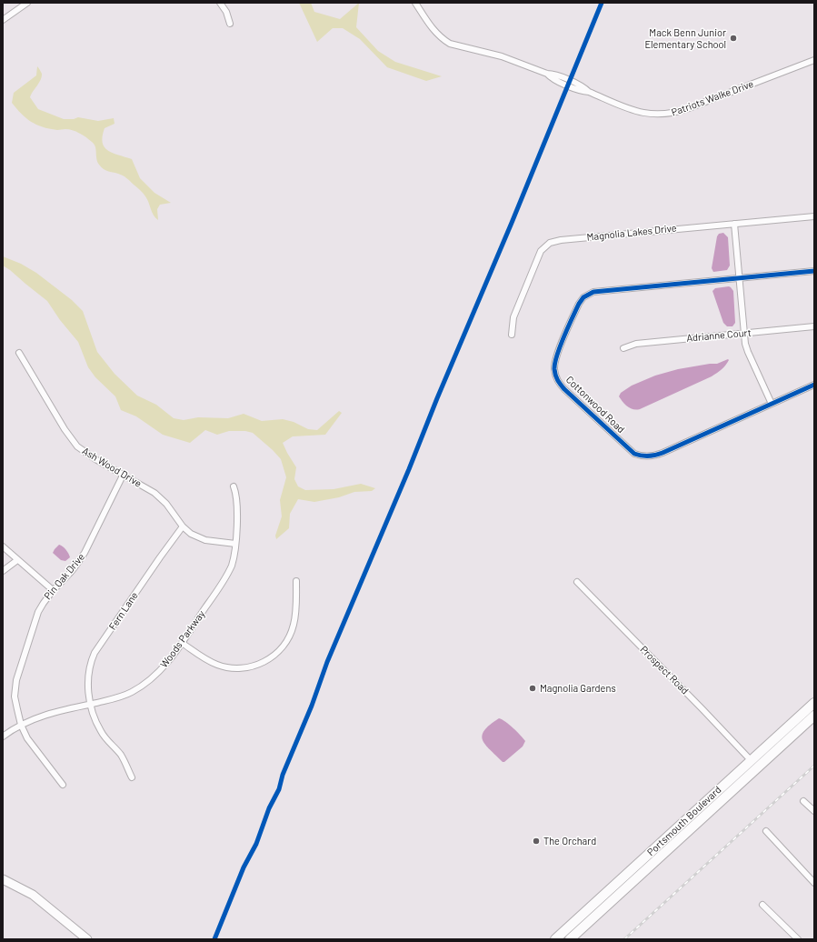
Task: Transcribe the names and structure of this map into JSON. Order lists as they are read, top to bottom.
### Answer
{
  "streets": {
    "main road": ["Portsmouth Boulevard"],
    "street": [
      "Patriots Walke Drive",
      "Magnolia Lakes Drive",
      "Adrianne Court",
      "Cottonwood Road",
      "Ash Wood Drive",
      "Pin Oak Drive",
      "Fern Lane",
      "Woods Parkway",
      "Prospect Road"
    ]
  },
  "crossings": [
    ["Ash Wood Drive", "Pin Oak Drive"],
    ["Ash Wood Drive", "Fern Lane"],
    ["Ash Wood Drive", "Woods Parkway"],
    ["Pin Oak Drive", "Woods Parkway"],
    ["Fern Lane", "Woods Parkway"],
    ["Prospect Road", "Portsmouth Boulevard"]
  ],
  "places": ["Mack Benn Junior Elementary School", "Magnolia Gardens", "The Orchard"]
}
